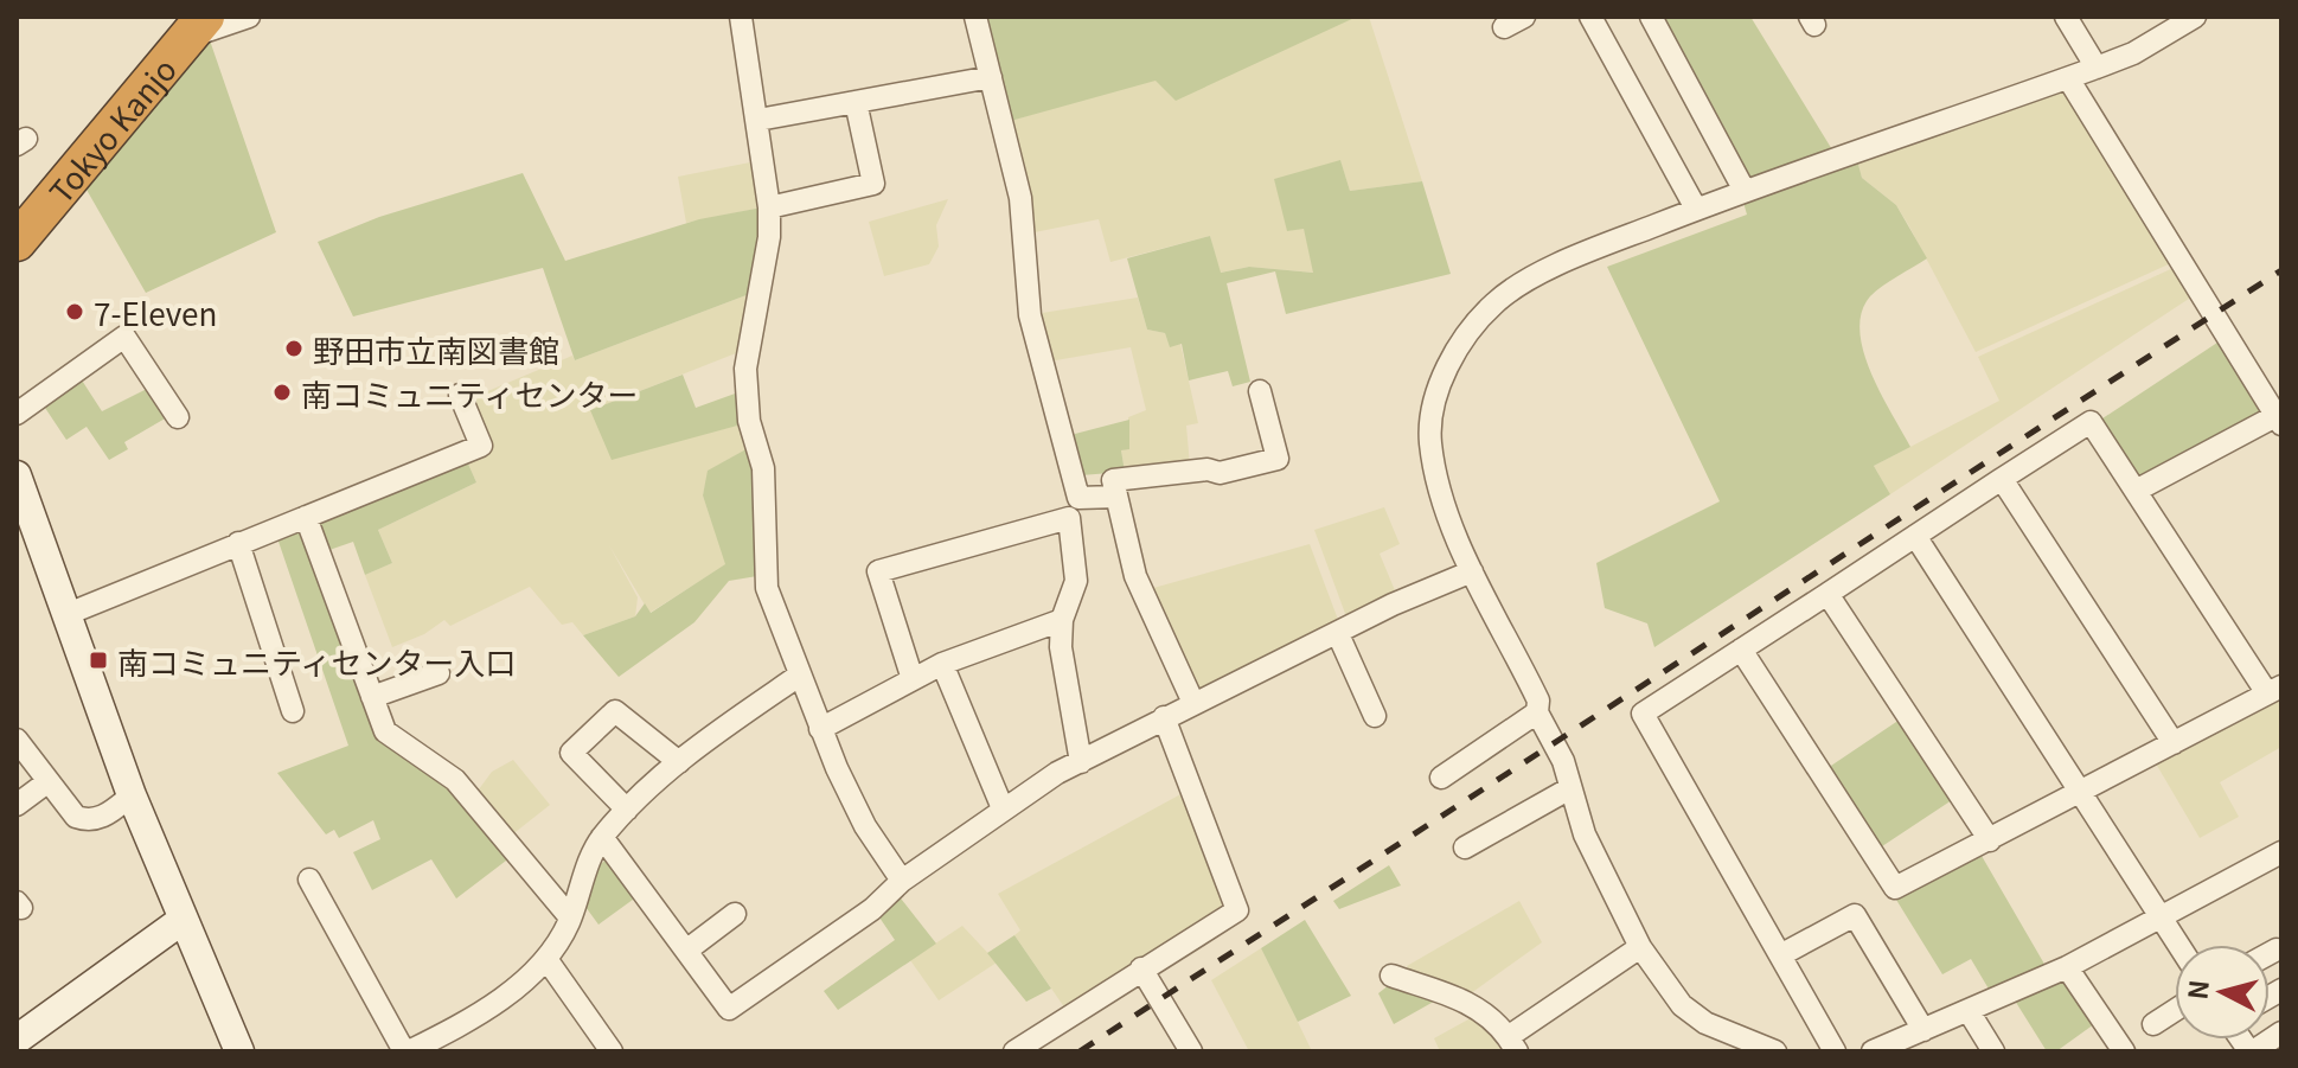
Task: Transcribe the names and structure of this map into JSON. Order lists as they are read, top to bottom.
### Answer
{
  "streets": {
    "highway": ["Tokyo Kanjo"]
  },
  "places": {
    "other": ["7-Eleven", "野田市立南図書館", "南コミュニティセンター"],
    "transit": ["南コミュニティセンター入口"]
  },
  "north": "left"
}
